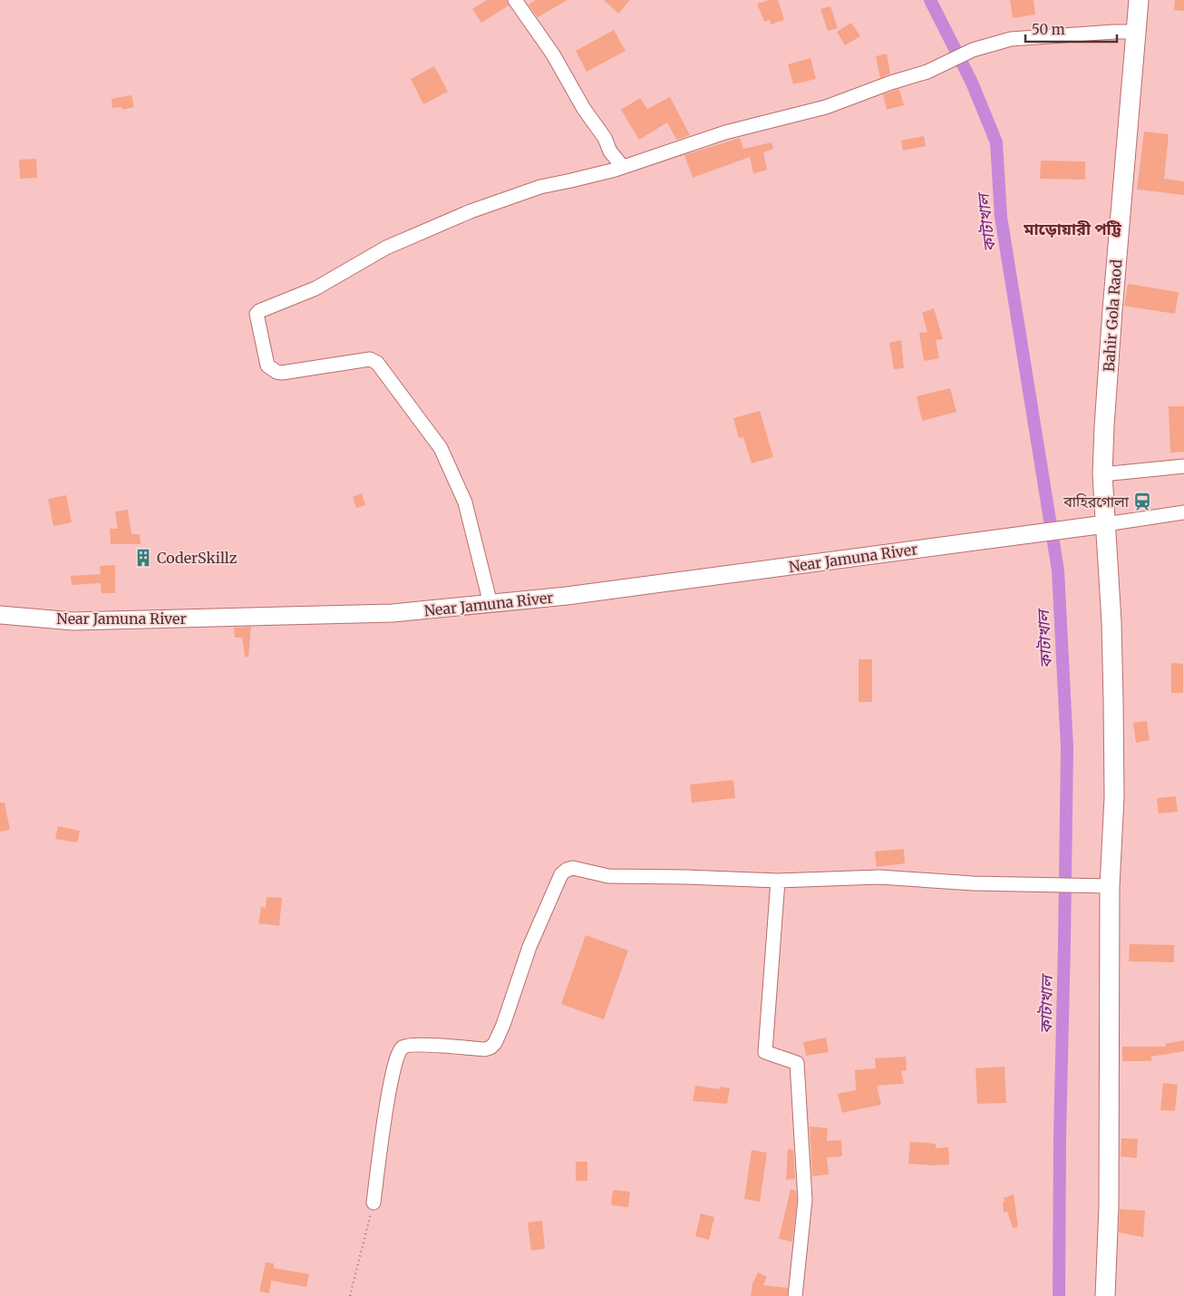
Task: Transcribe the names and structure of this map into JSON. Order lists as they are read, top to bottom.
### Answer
{
  "streets": {
    "main road": ["Bahir Gola Raod"],
    "street": ["Near Jamuna River"]
  },
  "crossings": [
    ["Bahir Gola Raod", "Near Jamuna River"]
  ],
  "districts": ["মাড়োয়ারী পট্টি"],
  "water": ["কাটাখাল"],
  "places": {
    "station": ["বাহিরগোলা"],
    "building": ["CoderSkillz"]
  },
  "scale_bar": "50 m"
}
